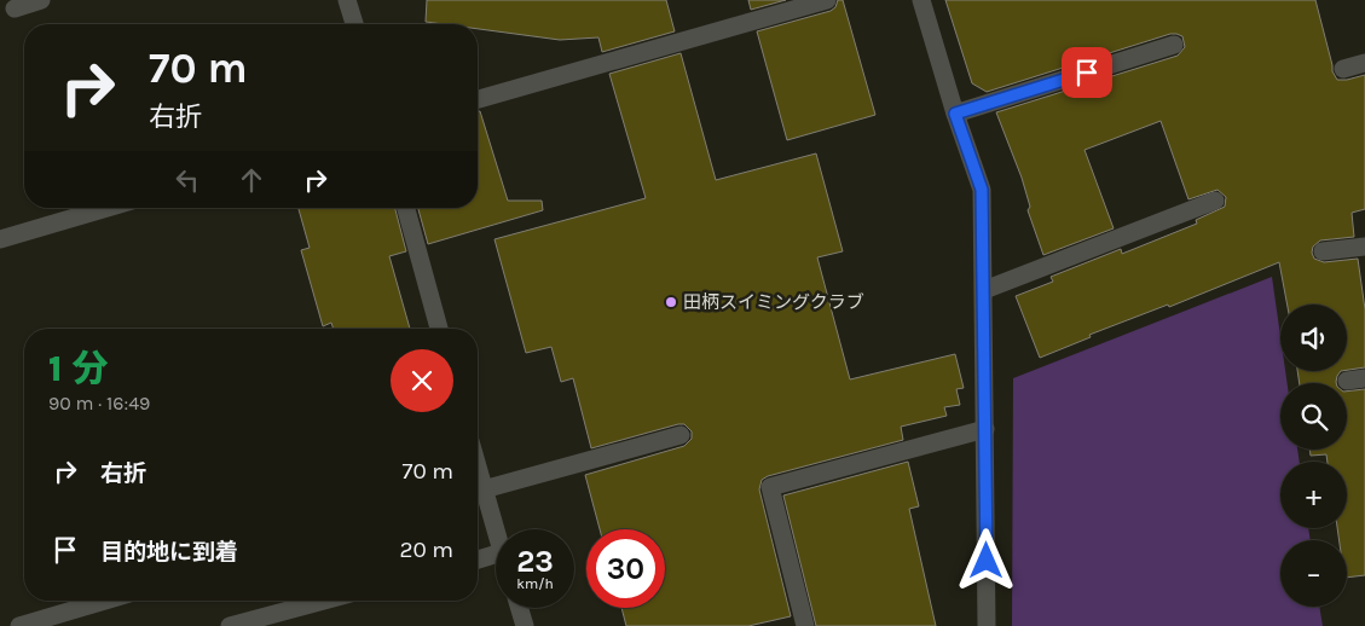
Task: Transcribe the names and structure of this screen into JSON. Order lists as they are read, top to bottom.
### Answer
{
  "places": ["田柄スイミングクラブ"],
  "page": {
    "turn": ["70 m", "右折"],
    "map_buttons": ["+", "−"],
    "heading": ["1 分", "90 m · 16:49"],
    "list": [
      {
        "name": "右折",
        "value": "70 m"
      },
      {
        "name": "目的地に到着",
        "value": "20 m"
      }
    ],
    "speed": "23 km/h",
    "limit": "30"
  }
}
